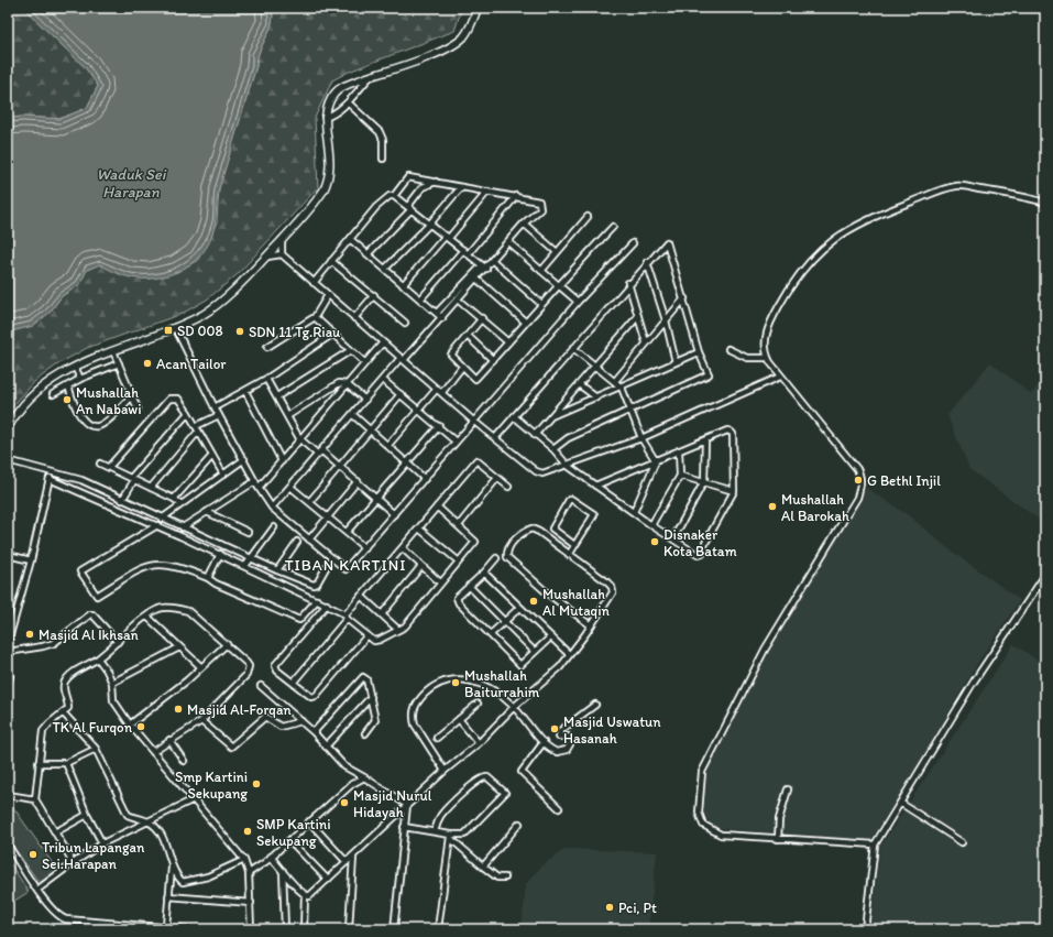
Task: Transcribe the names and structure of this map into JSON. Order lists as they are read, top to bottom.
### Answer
{
  "districts": ["TIBAN KARTINI"],
  "water": ["Waduk Sei Harapan"],
  "places": {
    "transit": ["SD 008"],
    "other": [
      "SDN 11 Tg.Riau",
      "Acan Tailor",
      "Mushallah An Nabawi",
      "G Bethl Injil",
      "Mushallah Al Barokah",
      "Disnaker Kota Batam",
      "Mushallah Al Mutaqin",
      "Masjid Al Ikhsan",
      "Mushallah Baiturrahim",
      "Masjid Al-Forqan",
      "TK Al Furqon",
      "Masjid Uswatun Hasanah",
      "Smp Kartini Sekupang",
      "Masjid Nurul Hidayah",
      "SMP Kartini Sekupang",
      "Tribun Lapangan Sei.Harapan",
      "Pci, Pt"
    ]
  }
}
